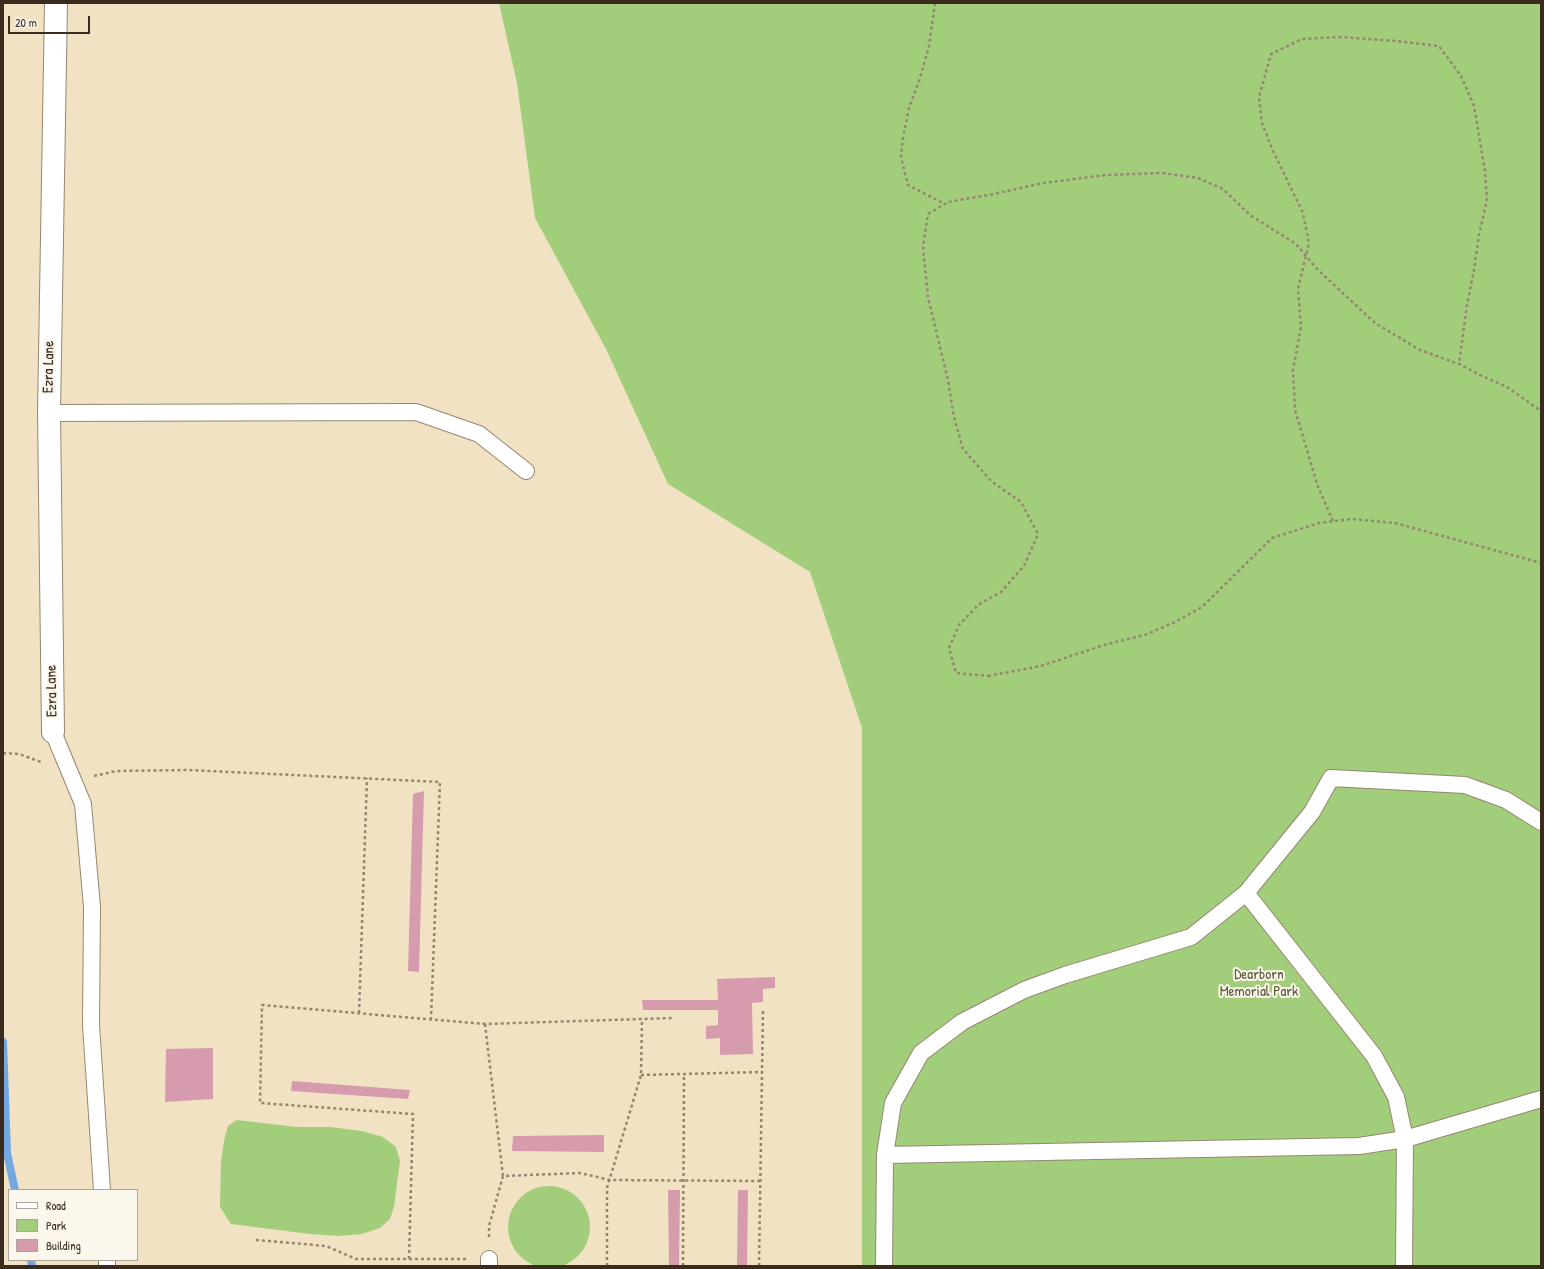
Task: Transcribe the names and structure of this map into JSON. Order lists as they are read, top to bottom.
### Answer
{
  "streets": {
    "street": ["Ezra Lane"]
  },
  "parks": ["Dearborn Memorial Park"],
  "legend": ["Road", "Park", "Building"],
  "scale_bar": "20 m"
}
